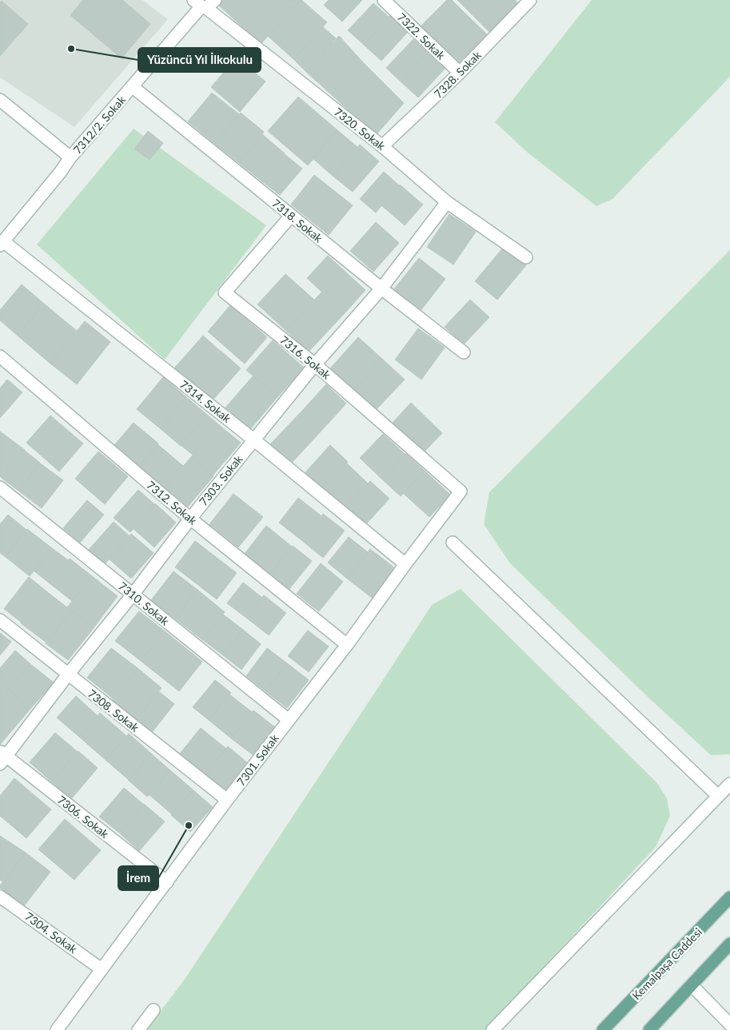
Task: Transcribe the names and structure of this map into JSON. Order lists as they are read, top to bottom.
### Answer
{
  "streets": {
    "main road": ["Kemalpaşa Caddesi"],
    "street": [
      "7322. Sokak",
      "7328. Sokak",
      "7312/2. Sokak",
      "7320. Sokak",
      "7318. Sokak",
      "7316. Sokak",
      "7314. Sokak",
      "7303. Sokak",
      "7312. Sokak",
      "7310. Sokak",
      "7308. Sokak",
      "7301. Sokak",
      "7306. Sokak",
      "7304. Sokak"
    ]
  },
  "crossings": [
    ["7322. Sokak", "7328. Sokak"],
    ["7328. Sokak", "7320. Sokak"],
    ["7312/2. Sokak", "7320. Sokak"],
    ["7312/2. Sokak", "7318. Sokak"],
    ["7312/2. Sokak", "7314. Sokak"],
    ["7320. Sokak", "7303. Sokak"],
    ["7318. Sokak", "7316. Sokak"],
    ["7318. Sokak", "7303. Sokak"],
    ["7316. Sokak", "7303. Sokak"],
    ["7316. Sokak", "7301. Sokak"],
    ["7314. Sokak", "7303. Sokak"],
    ["7314. Sokak", "7301. Sokak"],
    ["7303. Sokak", "7312. Sokak"],
    ["7303. Sokak", "7310. Sokak"],
    ["7303. Sokak", "7308. Sokak"],
    ["7303. Sokak", "7306. Sokak"],
    ["7312. Sokak", "7301. Sokak"],
    ["7310. Sokak", "7301. Sokak"],
    ["7308. Sokak", "7301. Sokak"],
    ["7301. Sokak", "7306. Sokak"],
    ["7301. Sokak", "7304. Sokak"]
  ],
  "places": ["Yüzüncü Yıl İlkokulu", "İrem"]
}
